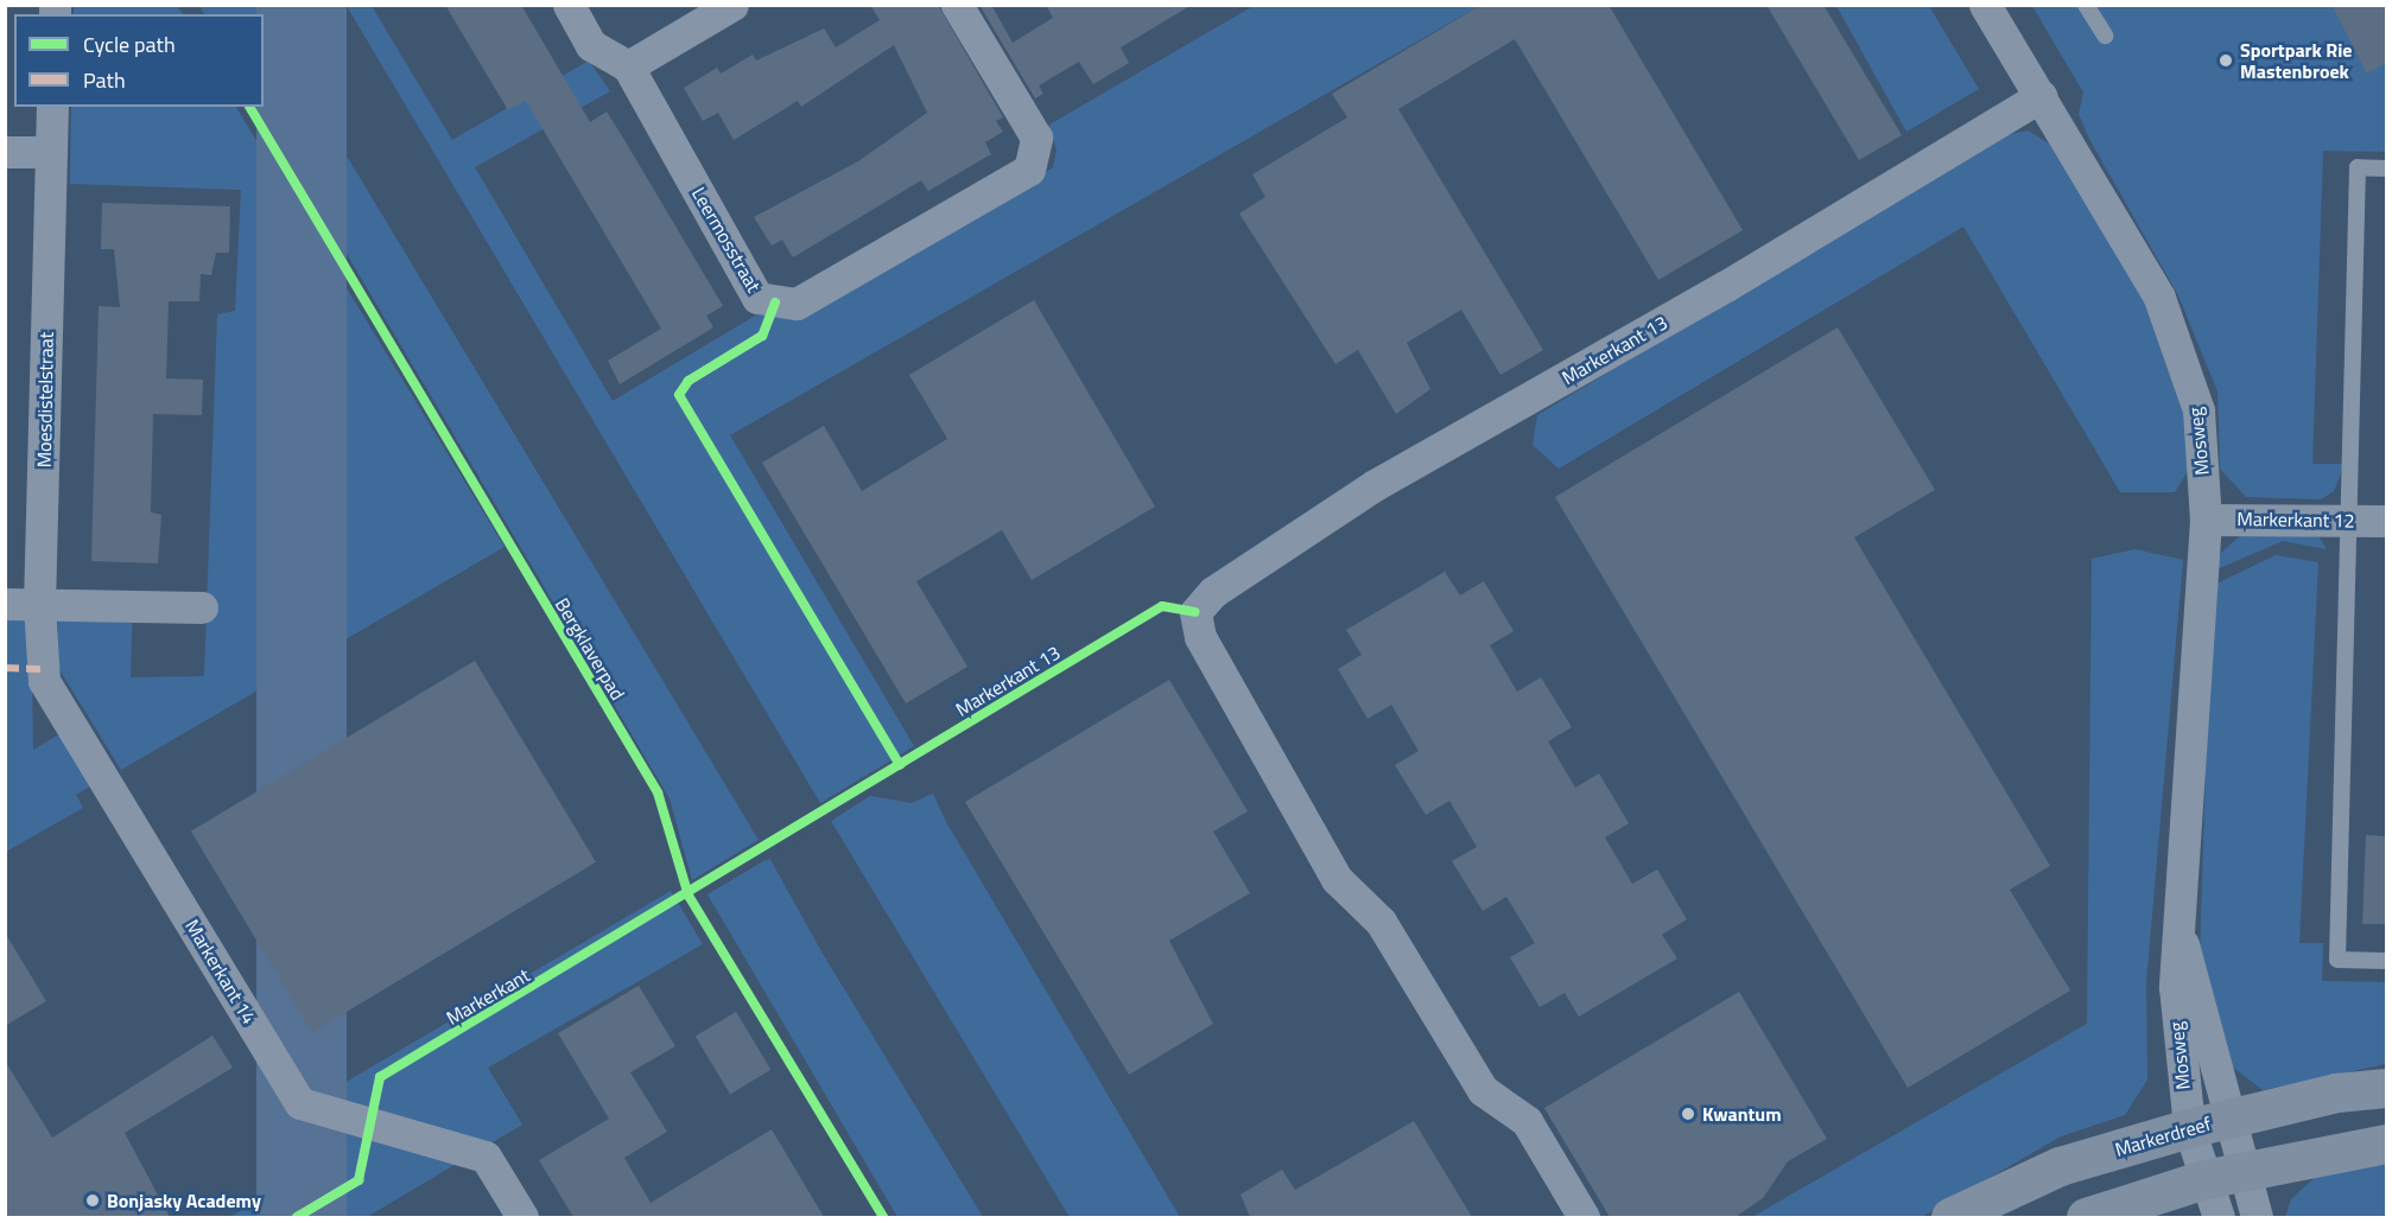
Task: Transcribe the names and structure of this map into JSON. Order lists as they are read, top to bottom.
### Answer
{
  "streets": {
    "main road": ["Markerdreef"],
    "street": [
      "Leermosstraat",
      "Markerkant 13",
      "Moesdistelstraat",
      "Mosweg",
      "Markerkant 12",
      "Markerkant 14"
    ],
    "cycle path": ["Bergklaverpad", "Markerkant"]
  },
  "crossings": [
    ["Markerkant 13", "Mosweg"],
    ["Moesdistelstraat", "Markerkant 14"],
    ["Mosweg", "Markerkant 12"],
    ["Mosweg", "Markerdreef"]
  ],
  "places": ["Sportpark Rie Mastenbroek", "Kwantum", "Bonjasky Academy"],
  "legend": ["Cycle path", "Path"]
}
